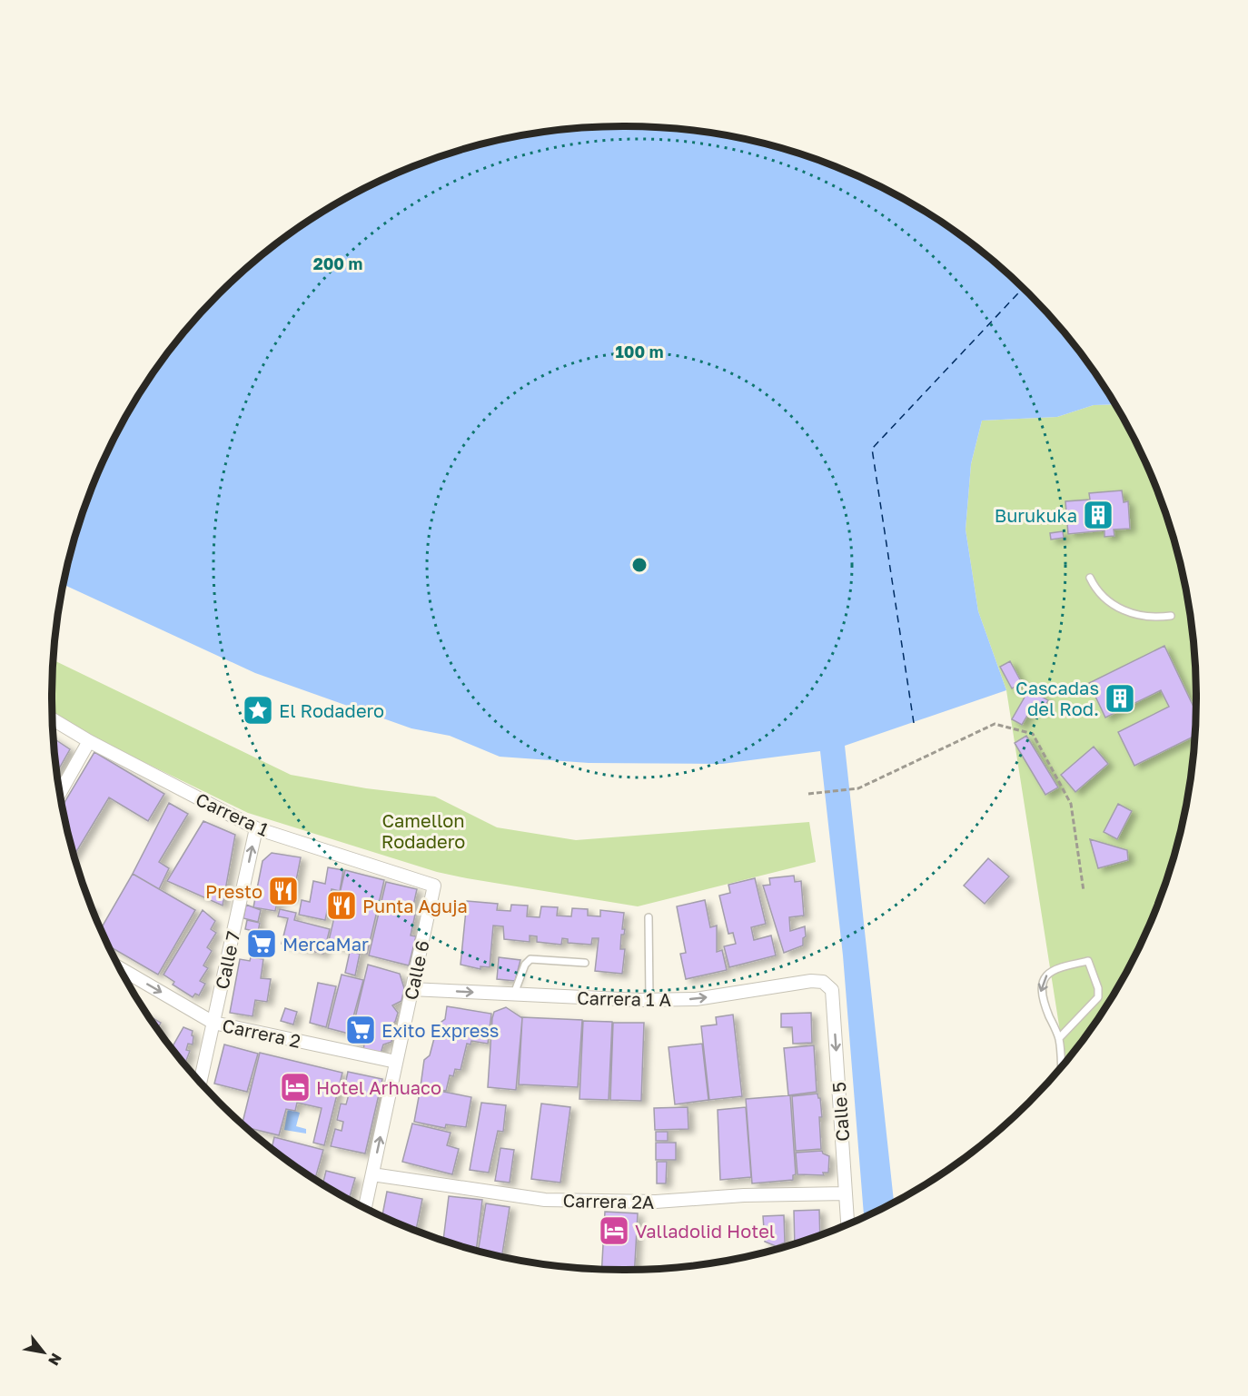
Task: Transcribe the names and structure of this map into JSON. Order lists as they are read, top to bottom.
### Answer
{
  "streets": {
    "street": [
      "Carrera 1",
      "Calle 7",
      "Calle 6",
      "Carrera 1 A",
      "Carrera 2",
      "Calle 5",
      "Carrera 2A"
    ]
  },
  "crossings": [
    ["Carrera 1", "Calle 7"],
    ["Carrera 1", "Calle 6"],
    ["Calle 7", "Carrera 2"],
    ["Calle 6", "Carrera 1 A"],
    ["Calle 6", "Carrera 2"],
    ["Calle 6", "Carrera 2A"],
    ["Carrera 1 A", "Calle 5"],
    ["Calle 5", "Carrera 2A"]
  ],
  "one_way": [
    "Calle 7",
    "Carrera 1 A",
    "Carrera 2",
    "Calle 5"
  ],
  "parks": ["Camellon Rodadero"],
  "places": {
    "building": ["Burukuka", "Cascadas del Rod."],
    "place": ["El Rodadero"],
    "restaurant": ["Presto", "Punta Aguja"],
    "supermarket": ["MercaMar", "Exito Express"],
    "hotel": ["Hotel Arhuaco", "Valladolid Hotel"]
  },
  "north": "bottom right",
  "rings": ["200 m", "100 m"]
}
